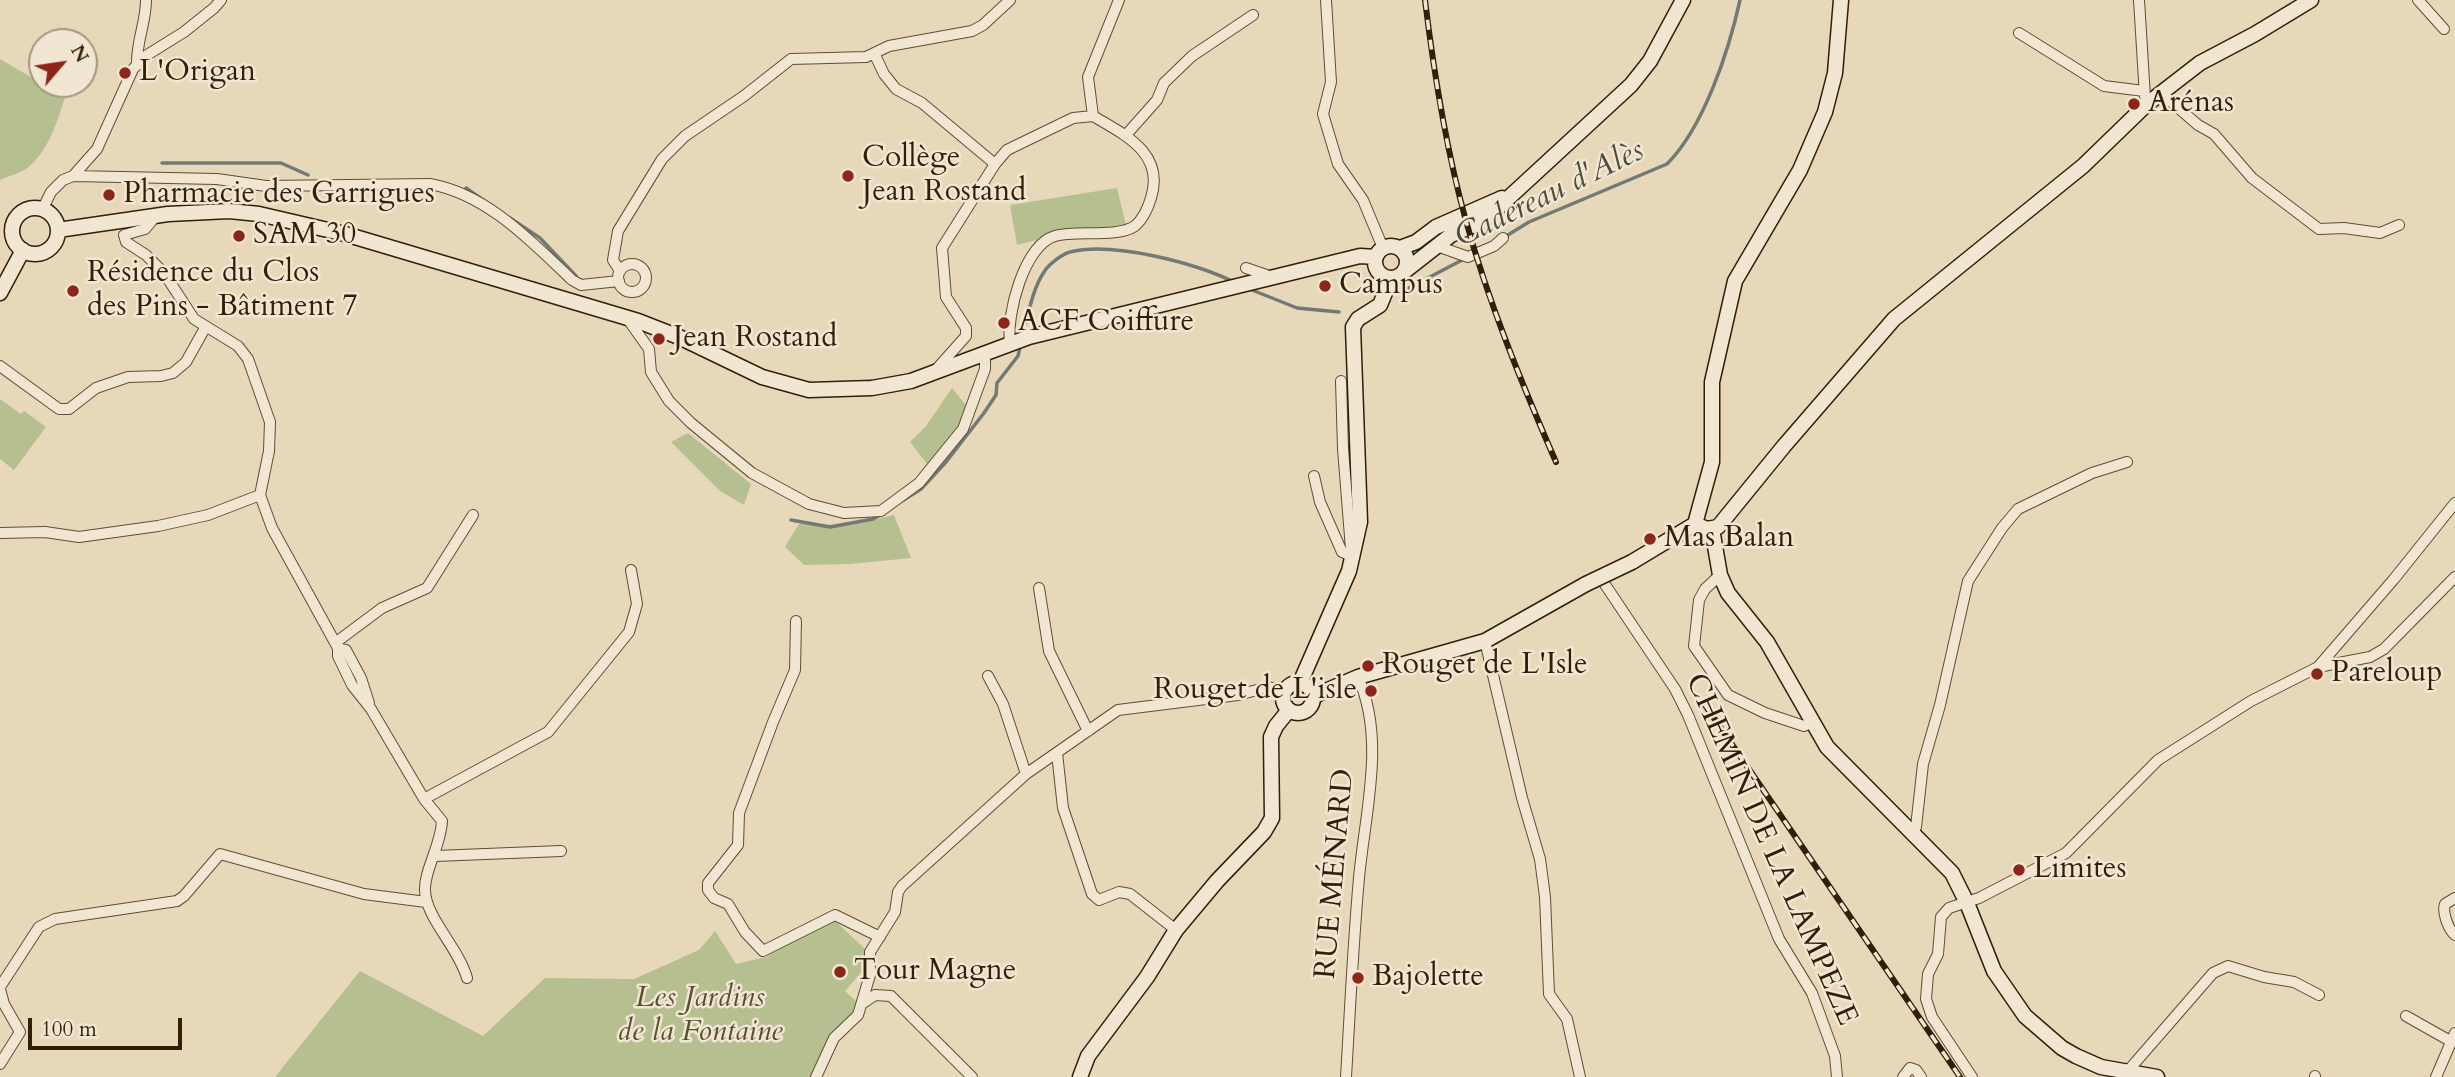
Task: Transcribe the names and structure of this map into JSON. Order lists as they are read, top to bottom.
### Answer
{
  "streets": {
    "street": ["CHEMIN DE LA LAMPEZE", "RUE MÉNARD"]
  },
  "water": ["Cadereau d'Alès"],
  "parks": ["Les Jardins de la Fontaine"],
  "places": [
    "L'Origan",
    "Arénas",
    "Collège Jean Rostand",
    "Pharmacie des Garrigues",
    "SAM 30",
    "Campus",
    "Résidence du Clos des Pins - Bâtiment 7",
    "ACF Coiffure",
    "Jean Rostand",
    "Mas Balan",
    "Rouget de L'Isle",
    "Pareloup",
    "Rouget de L'isle",
    "Limites",
    "Tour Magne",
    "Bajolette"
  ],
  "scale_bar": "100 m",
  "north": "top right"
}
